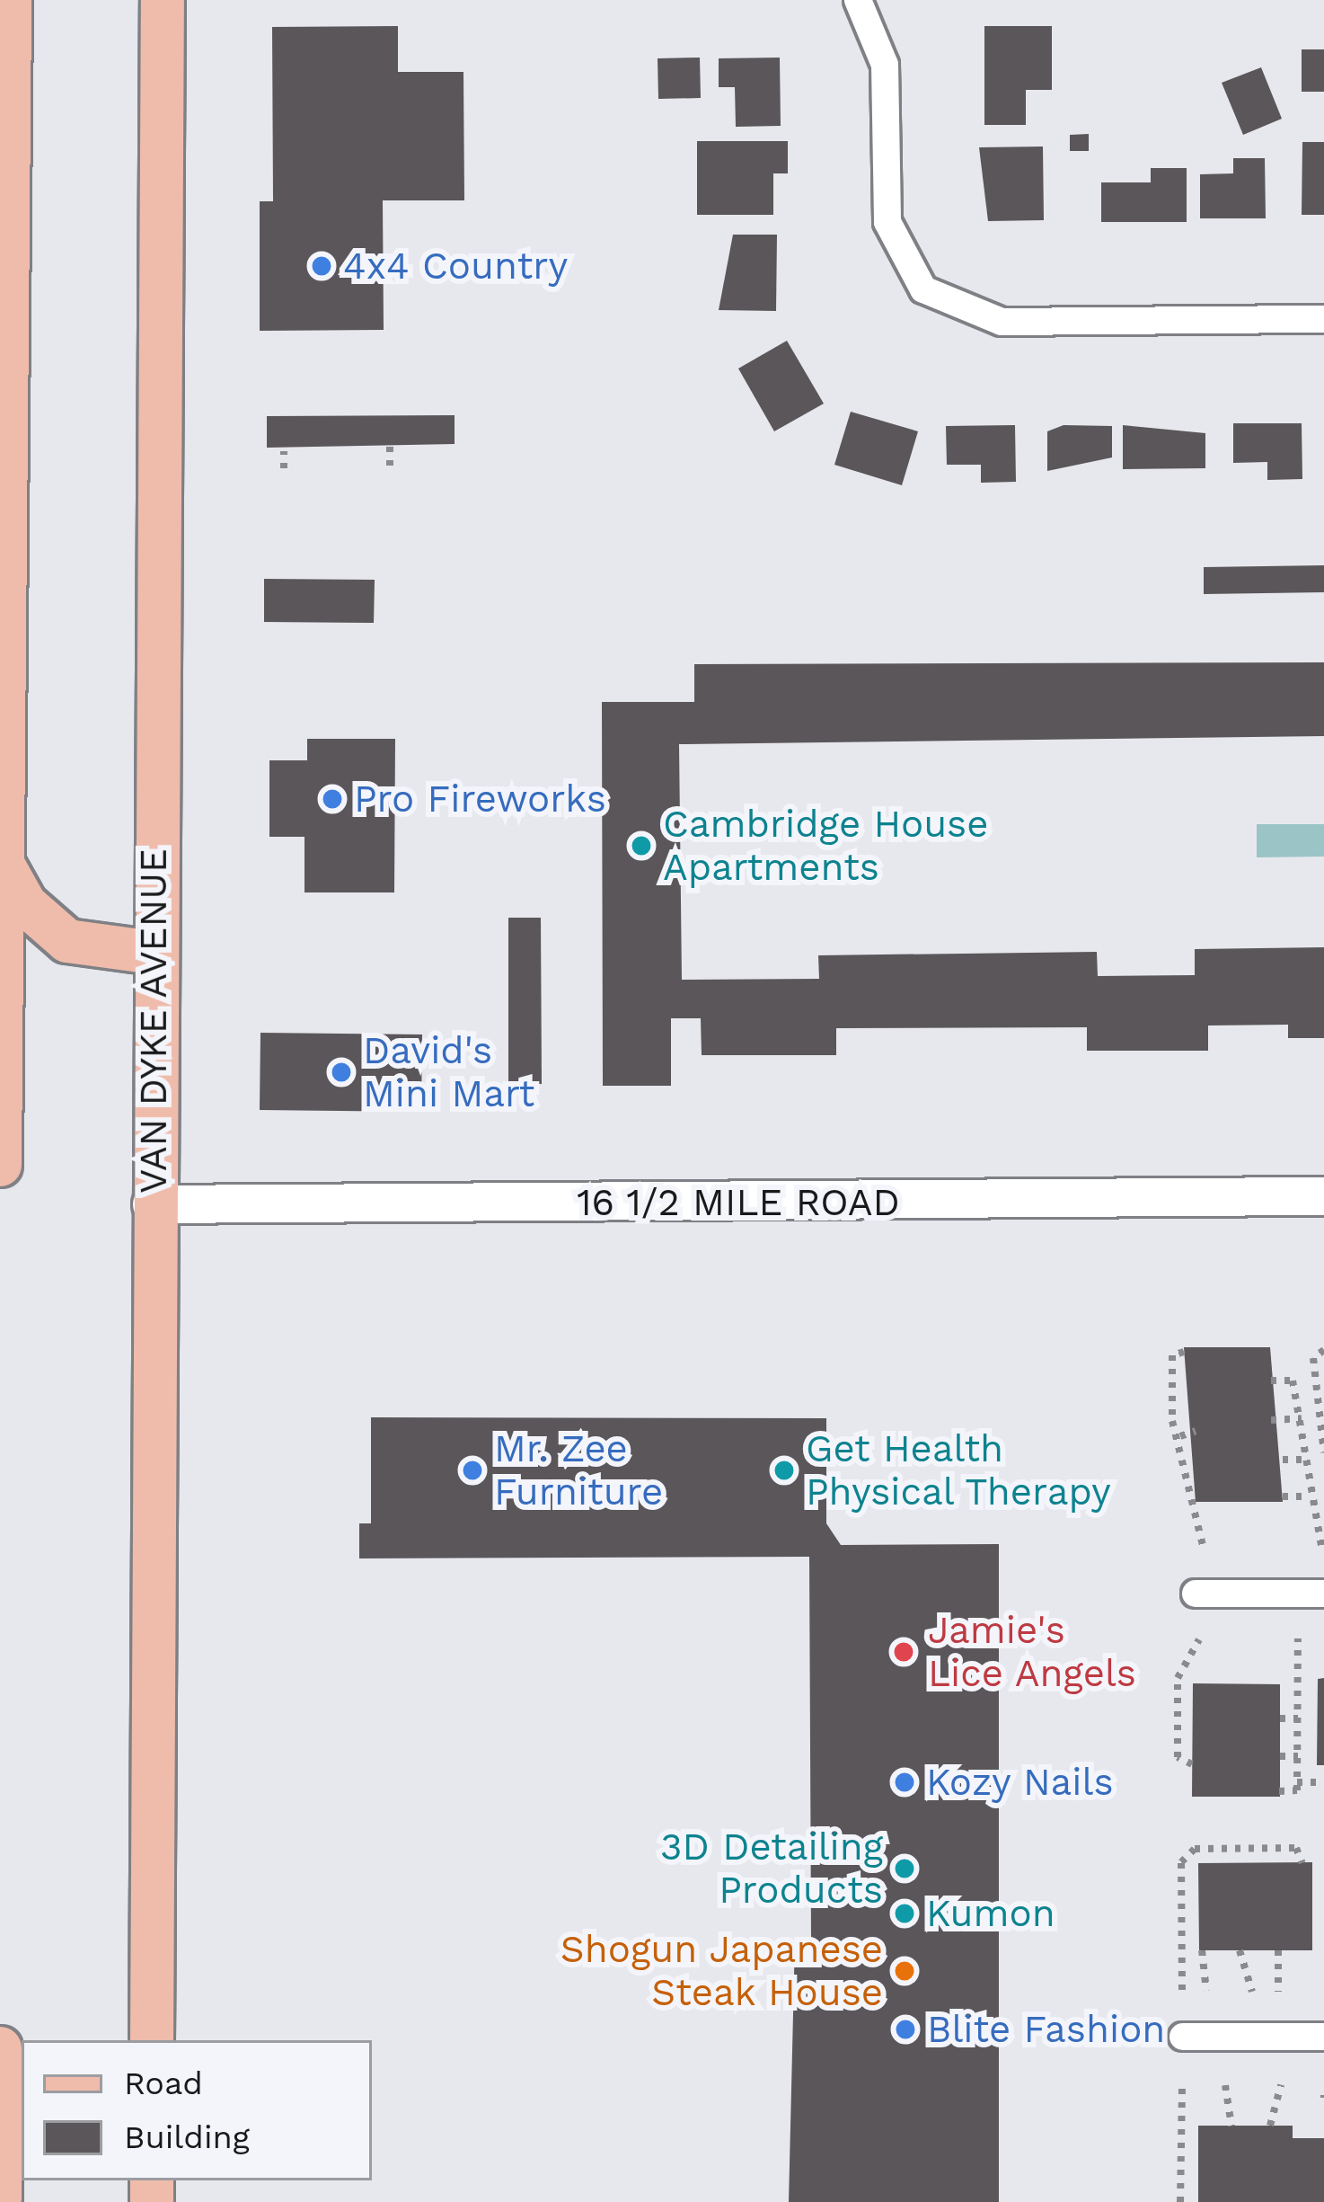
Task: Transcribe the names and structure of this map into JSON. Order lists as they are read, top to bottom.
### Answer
{
  "streets": {
    "main road": ["VAN DYKE AVENUE"],
    "street": ["16 1/2 MILE ROAD"]
  },
  "crossings": [
    ["VAN DYKE AVENUE", "16 1/2 MILE ROAD"]
  ],
  "places": [
    "4x4 Country",
    "Pro Fireworks",
    "Cambridge House Apartments",
    "David's Mini Mart",
    "Mr. Zee Furniture",
    "Get Health Physical Therapy",
    "Jamie's Lice Angels",
    "Kozy Nails",
    "3D Detailing Products",
    "Kumon",
    "Shogun Japanese Steak House",
    "Blite Fashion"
  ],
  "legend": ["Road", "Building"]
}
